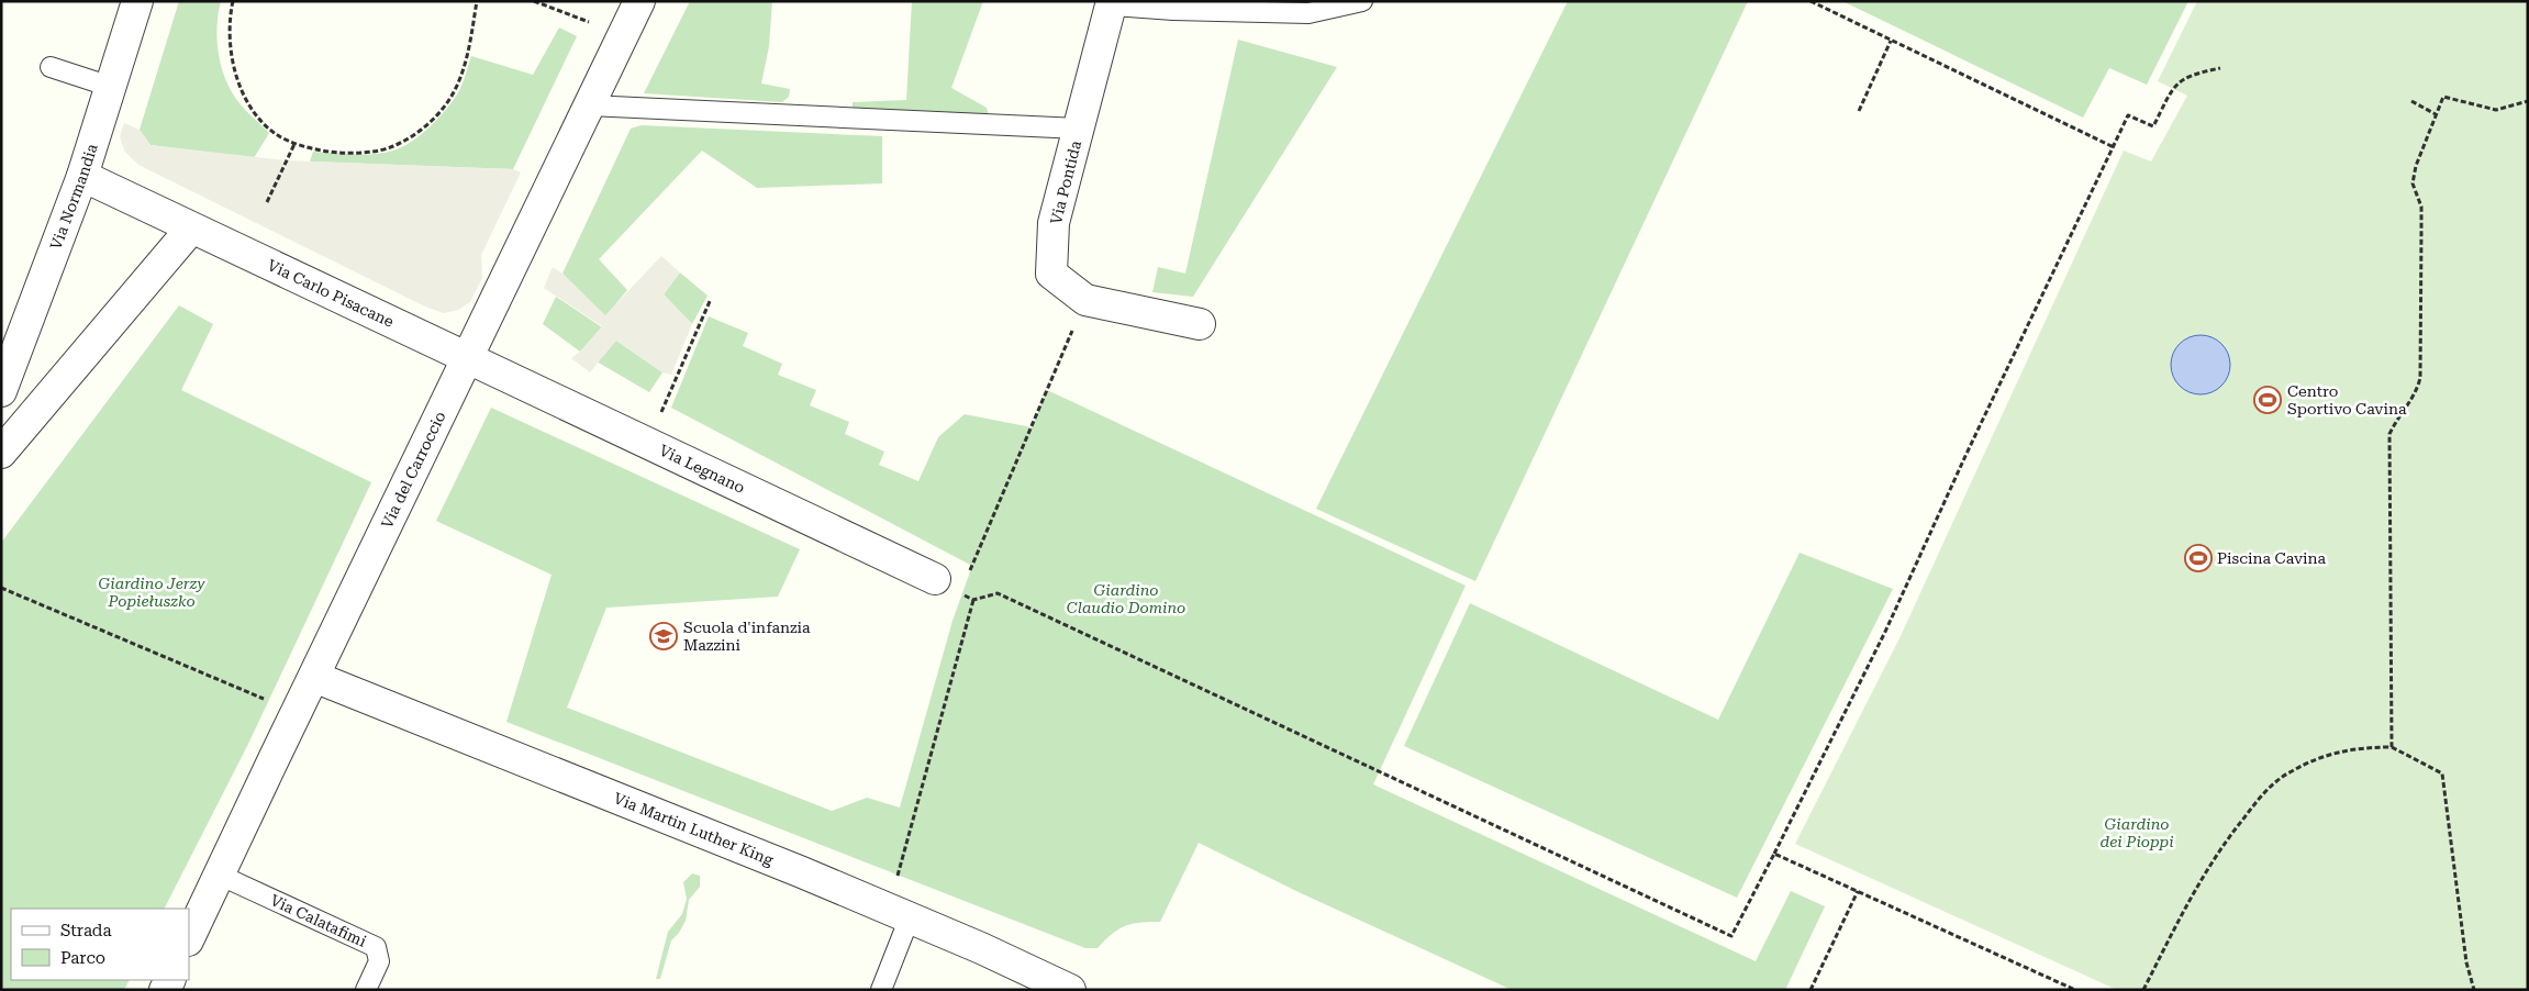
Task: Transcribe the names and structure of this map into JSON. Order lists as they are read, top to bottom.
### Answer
{
  "streets": {
    "street": [
      "Via Pontida",
      "Via Normandia",
      "Via Carlo Pisacane",
      "Via Legnano",
      "Via del Carroccio",
      "Via Martin Luther King"
    ],
    "lane": ["Via Calatafimi"]
  },
  "crossings": [
    ["Via Normandia", "Via Carlo Pisacane"],
    ["Via Carlo Pisacane", "Via Legnano"],
    ["Via Carlo Pisacane", "Via del Carroccio"],
    ["Via Legnano", "Via del Carroccio"],
    ["Via del Carroccio", "Via Martin Luther King"],
    ["Via del Carroccio", "Via Calatafimi"]
  ],
  "parks": ["Giardino Jerzy Popiełuszko", "Giardino Claudio Domino", "Giardino dei Pioppi"],
  "places": {
    "sports": ["Centro Sportivo Cavina", "Piscina Cavina"],
    "school or university": ["Scuola d'infanzia Mazzini"]
  },
  "legend": ["Strada", "Parco"]
}
